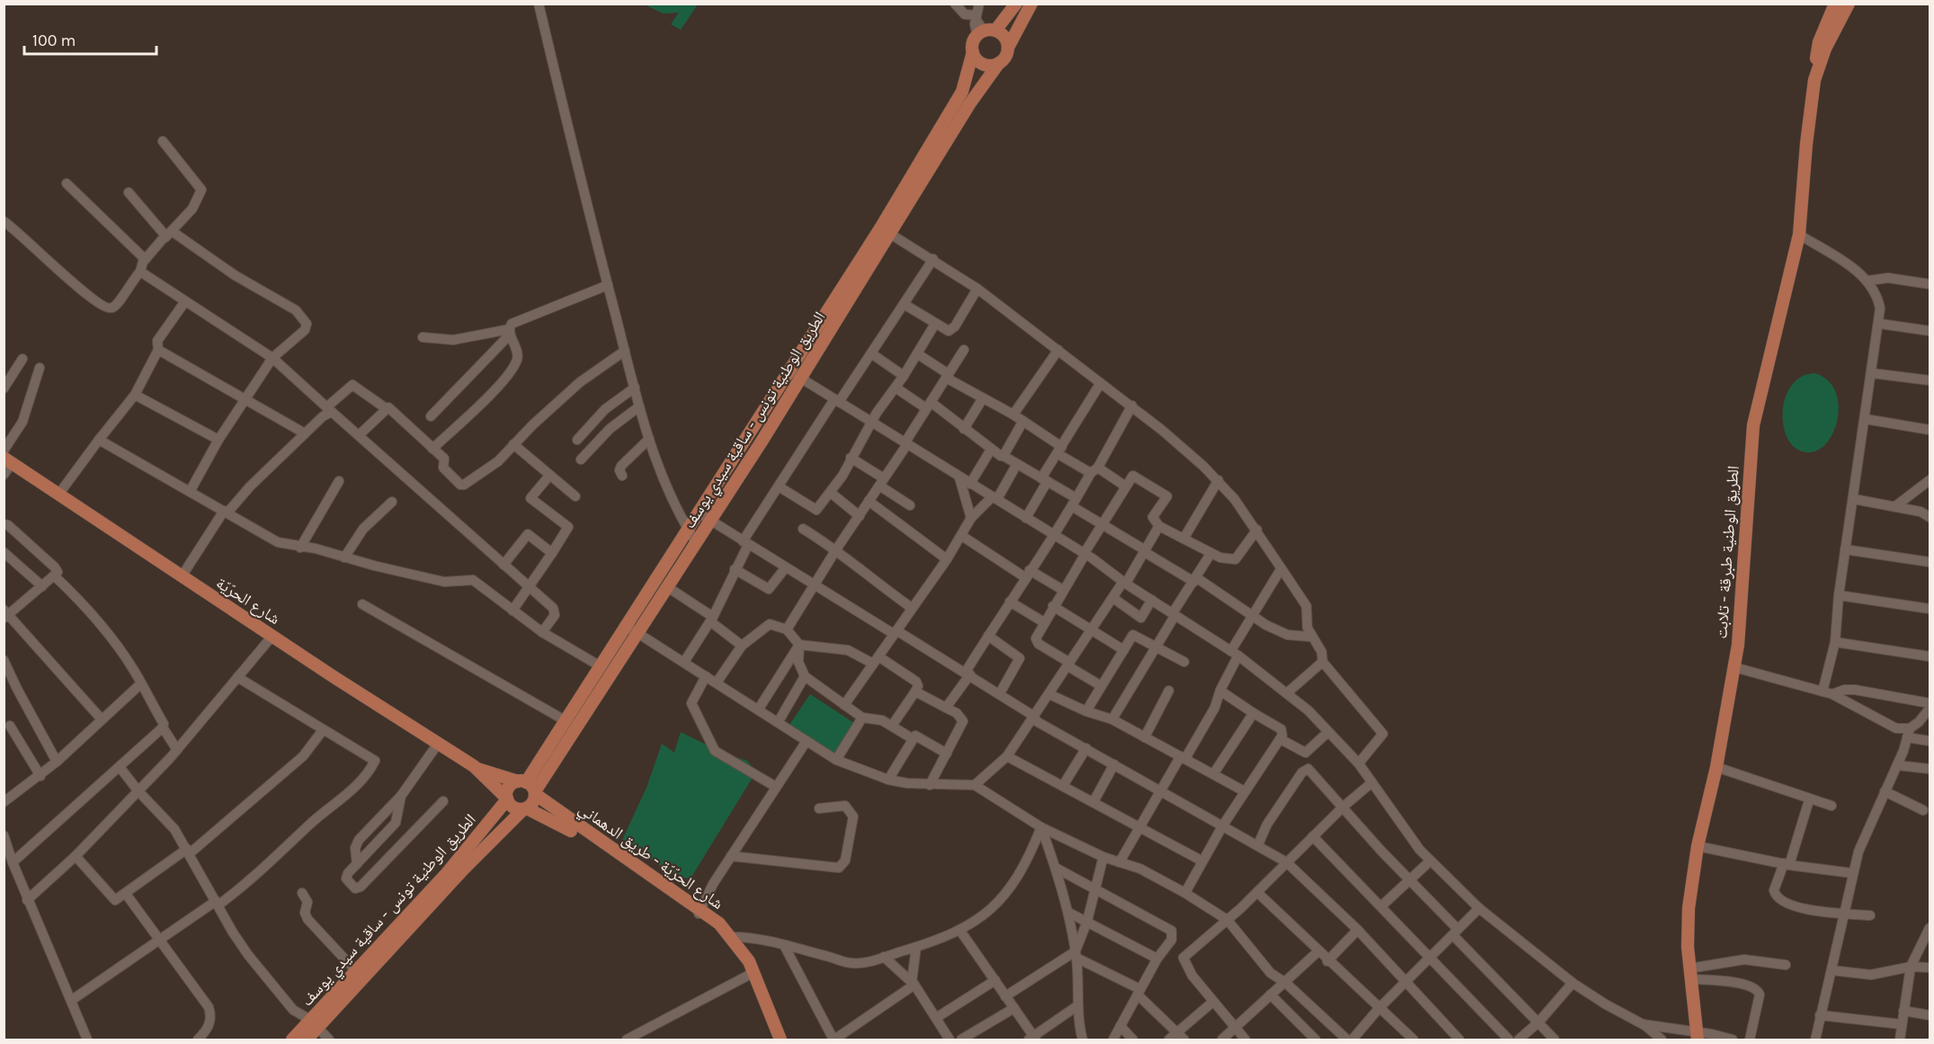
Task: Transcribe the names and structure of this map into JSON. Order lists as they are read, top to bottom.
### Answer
{
  "streets": {
    "main road": [
      "الطريق الوطنية تونس - ساقية سيدي يوسف",
      "الطريق الوطنية طبرقة - تلابت",
      "شارع الحرّيّة",
      "شارع الحرّيّة - طريق الدهماني"
    ]
  },
  "crossings": [
    ["الطريق الوطنية تونس - ساقية سيدي يوسف", "شارع الحرّيّة"],
    ["الطريق الوطنية تونس - ساقية سيدي يوسف", "شارع الحرّيّة - طريق الدهماني"],
    ["شارع الحرّيّة", "شارع الحرّيّة - طريق الدهماني"]
  ],
  "scale_bar": "100 m"
}
